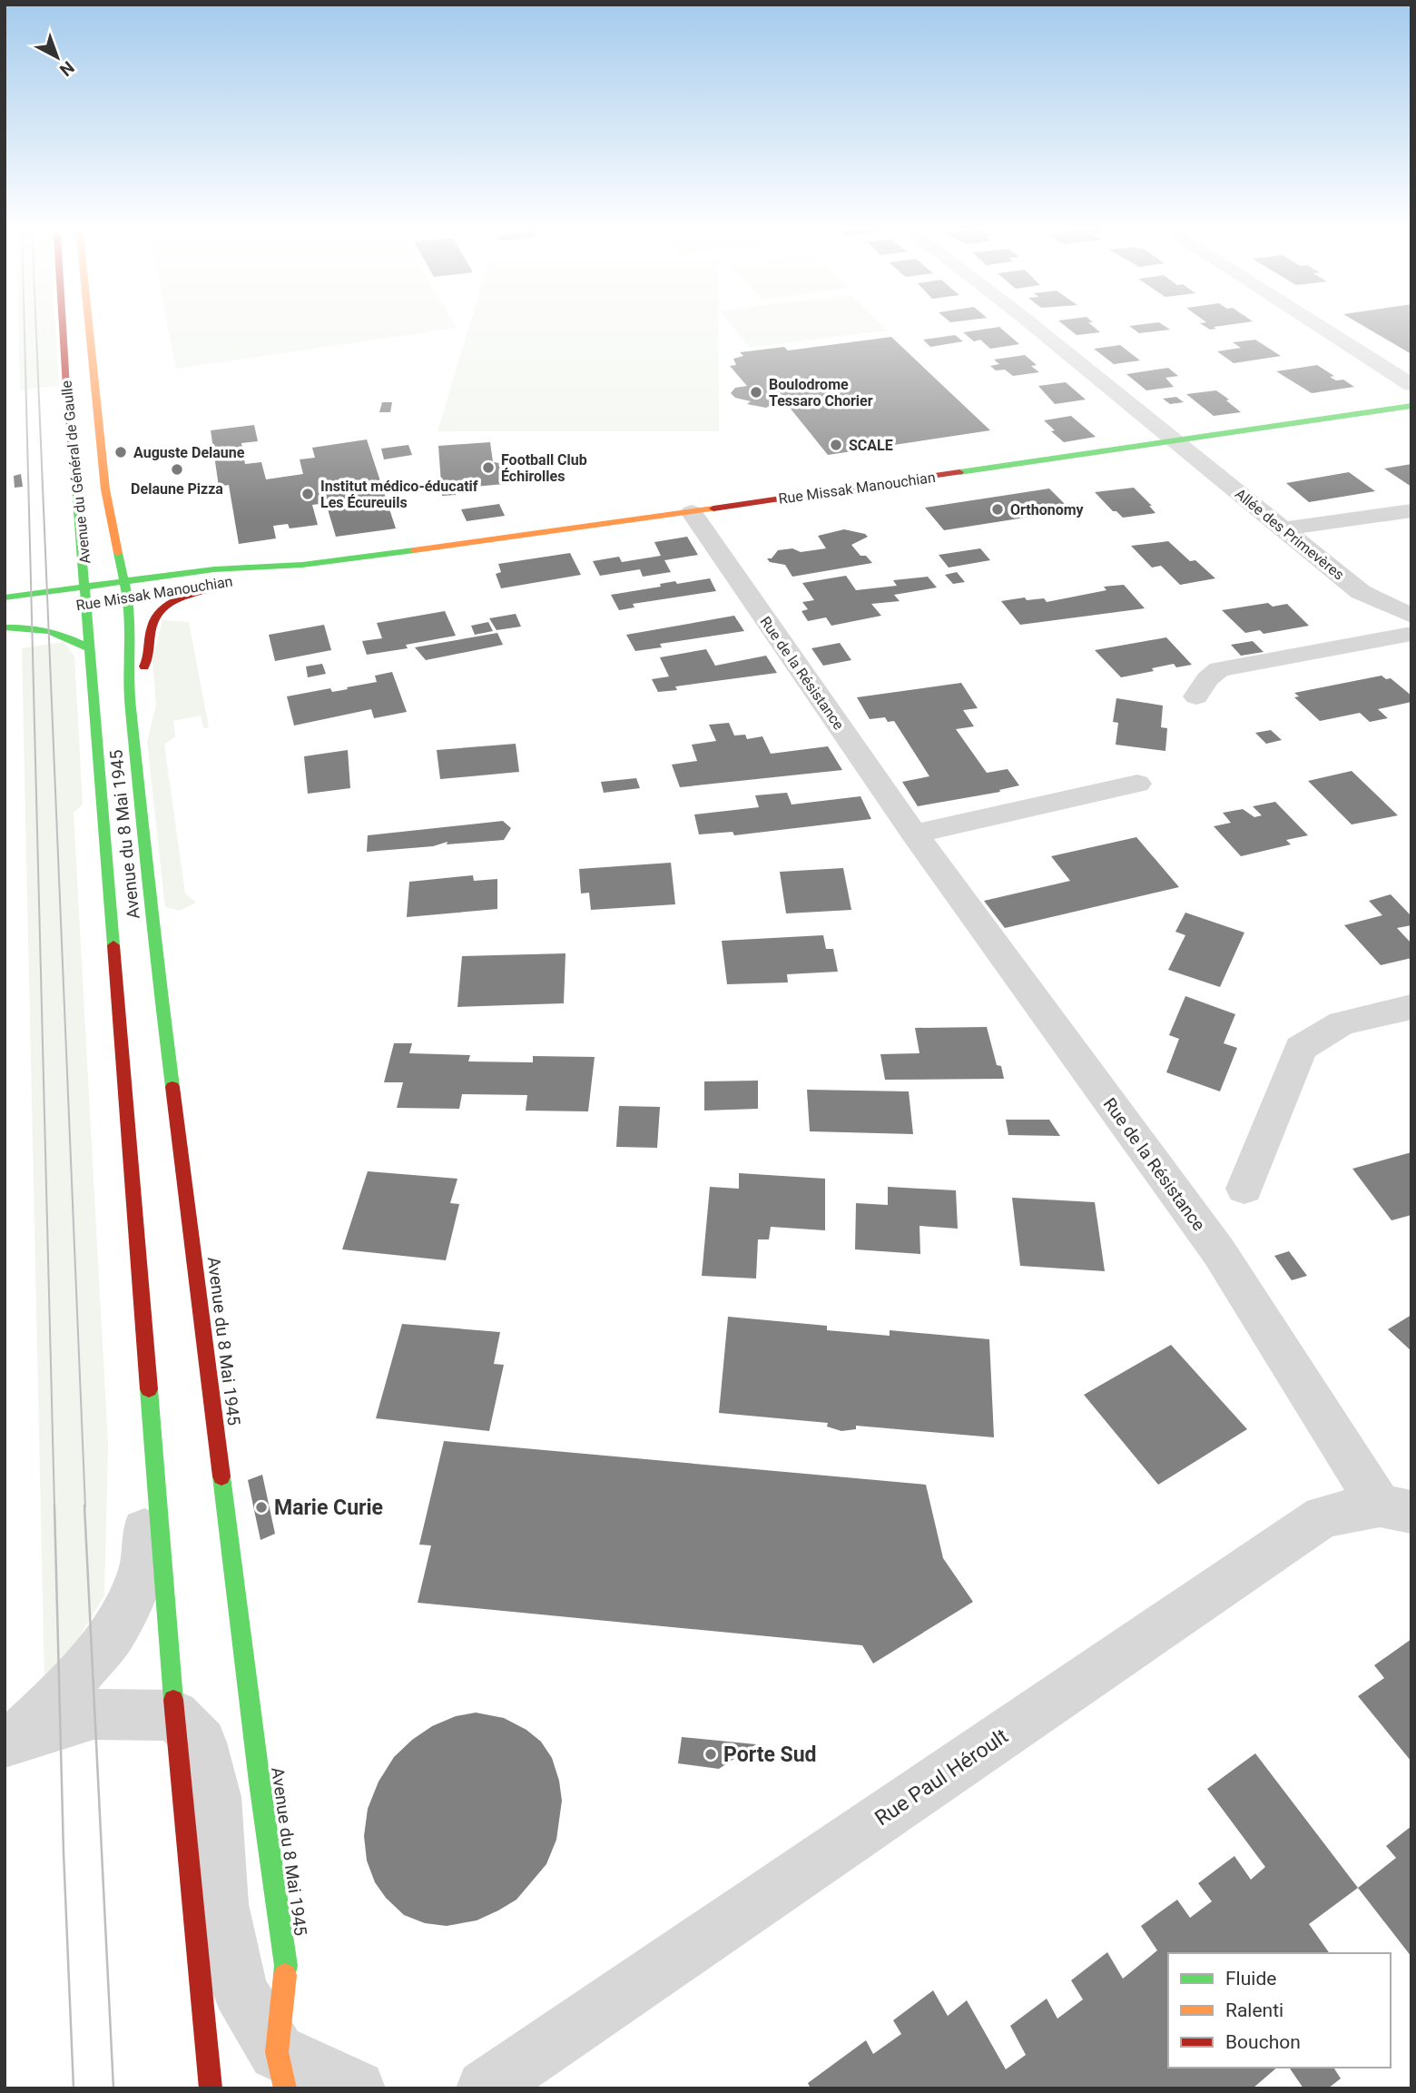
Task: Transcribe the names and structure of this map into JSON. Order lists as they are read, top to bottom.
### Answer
{
  "streets": {
    "main road": ["Avenue du Général de Gaulle", "Rue Missak Manouchian", "Avenue du 8 Mai 1945"],
    "street": ["Allée des Primevères", "Rue de la Résistance", "Rue Paul Héroult"]
  },
  "crossings": [
    ["Avenue du Général de Gaulle", "Rue Missak Manouchian"],
    ["Avenue du Général de Gaulle", "Avenue du 8 Mai 1945"],
    ["Rue Missak Manouchian", "Allée des Primevères"],
    ["Rue Missak Manouchian", "Rue de la Résistance"],
    ["Rue Missak Manouchian", "Avenue du 8 Mai 1945"],
    ["Rue de la Résistance", "Rue Paul Héroult"]
  ],
  "places": [
    "Boulodrome Tessaro Chorier",
    "SCALE",
    "Auguste Delaune",
    "Football Club Échirolles",
    "Delaune Pizza",
    "Institut médico-éducatif Les Écureuils",
    "Orthonomy",
    "Marie Curie",
    "Porte Sud"
  ],
  "legend": ["Fluide", "Ralenti", "Bouchon"],
  "north": "bottom right"
}
